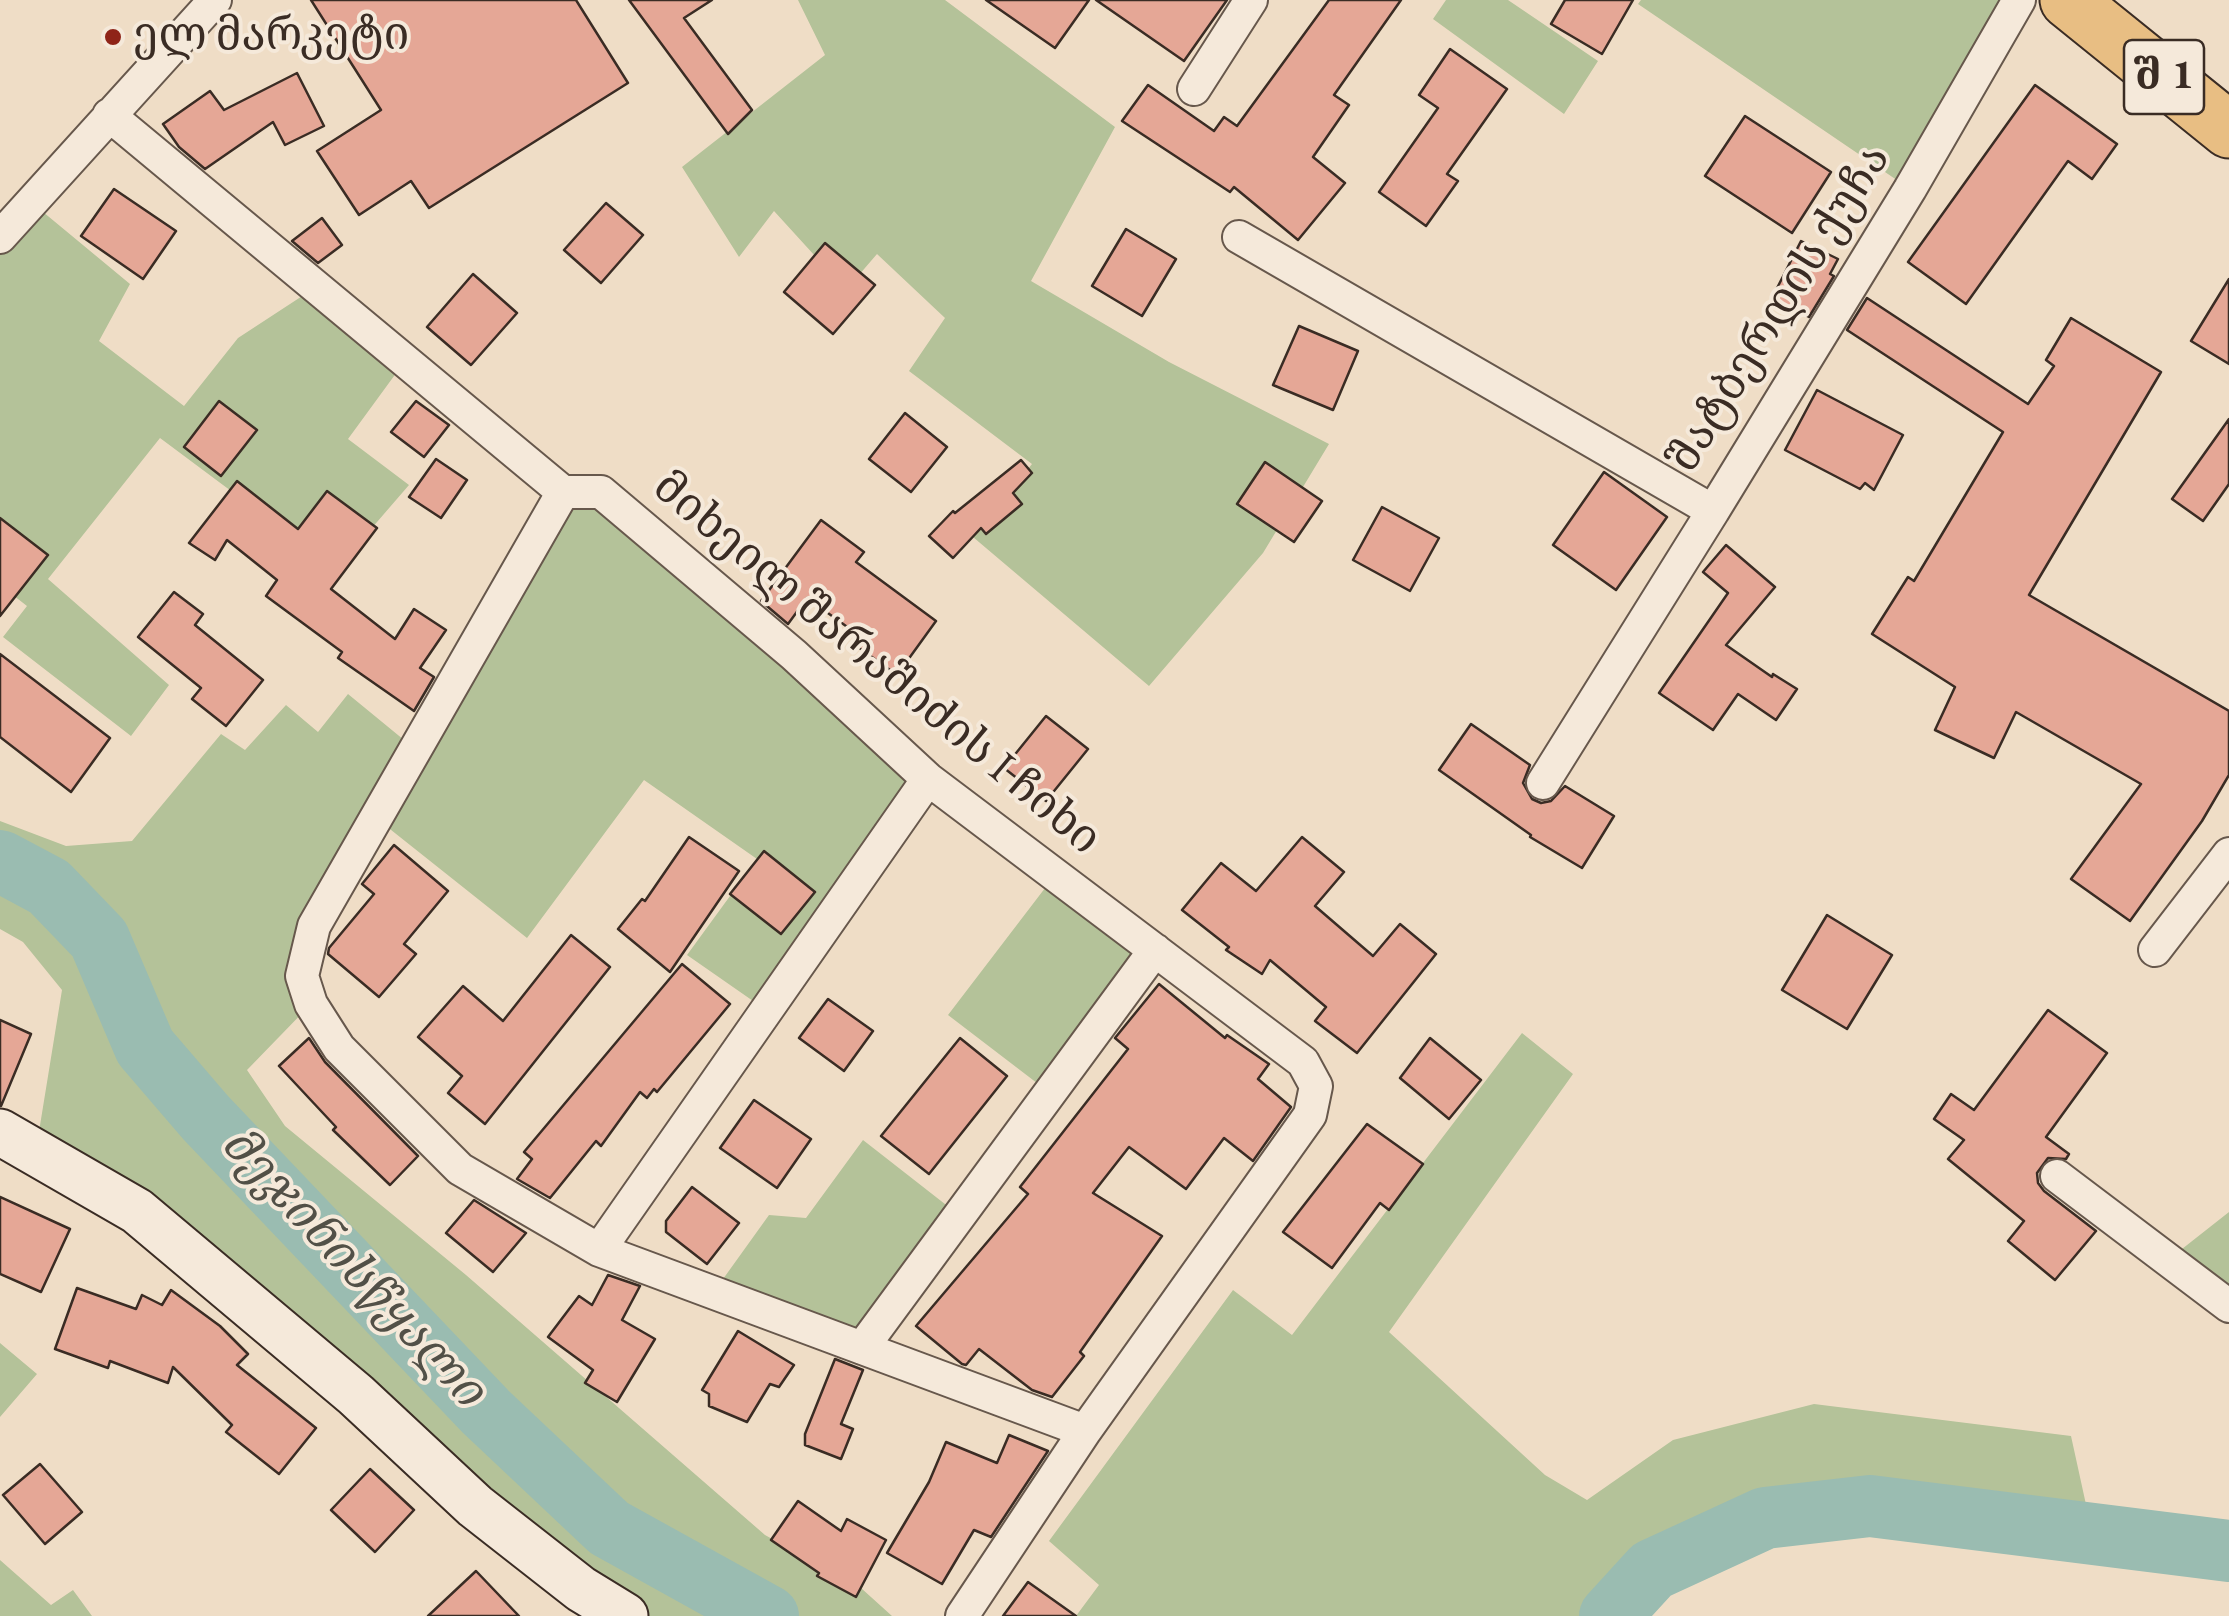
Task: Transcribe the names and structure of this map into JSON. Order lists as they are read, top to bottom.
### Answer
{
  "streets": {
    "highway": ["შ 1"],
    "street": ["შატბერდის ქუჩა", "მიხეილ შარაშიძის I ჩიხი"]
  },
  "water": ["მეჯინისწყალი"],
  "places": ["ელ მარკეტი"]
}
